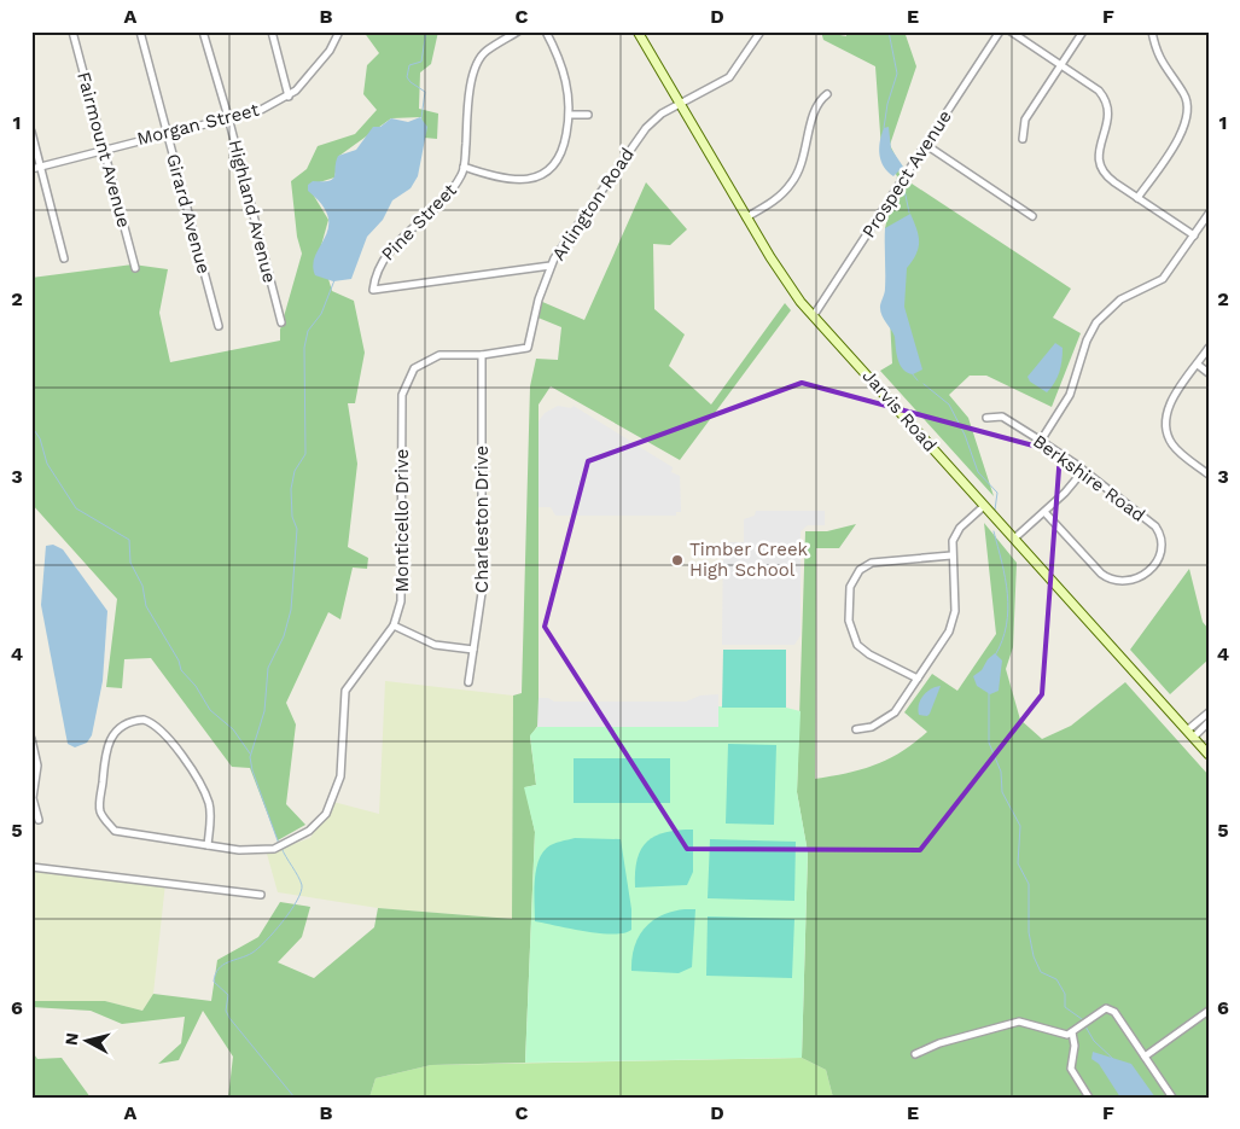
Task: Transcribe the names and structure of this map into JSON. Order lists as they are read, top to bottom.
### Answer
{
  "streets": {
    "street": [
      "Morgan Street",
      "Fairmount Avenue",
      "Prospect Avenue",
      "Arlington Road",
      "Highland Avenue",
      "Girard Avenue",
      "Pine Street",
      "Jarvis Road",
      "Berkshire Road",
      "Charleston Drive",
      "Monticello Drive"
    ]
  },
  "crossings": [
    ["Morgan Street", "Fairmount Avenue"],
    ["Morgan Street", "Highland Avenue"],
    ["Morgan Street", "Girard Avenue"],
    ["Prospect Avenue", "Jarvis Road"],
    ["Arlington Road", "Pine Street"],
    ["Arlington Road", "Jarvis Road"],
    ["Arlington Road", "Charleston Drive"],
    ["Arlington Road", "Monticello Drive"],
    ["Charleston Drive", "Monticello Drive"]
  ],
  "places": ["Timber Creek High School"],
  "north": "left",
  "grid": {
    "columns": [
      "A",
      "B",
      "C",
      "D",
      "E",
      "F"
    ],
    "rows": [
      "1",
      "2",
      "3",
      "4",
      "5",
      "6"
    ]
  }
}
